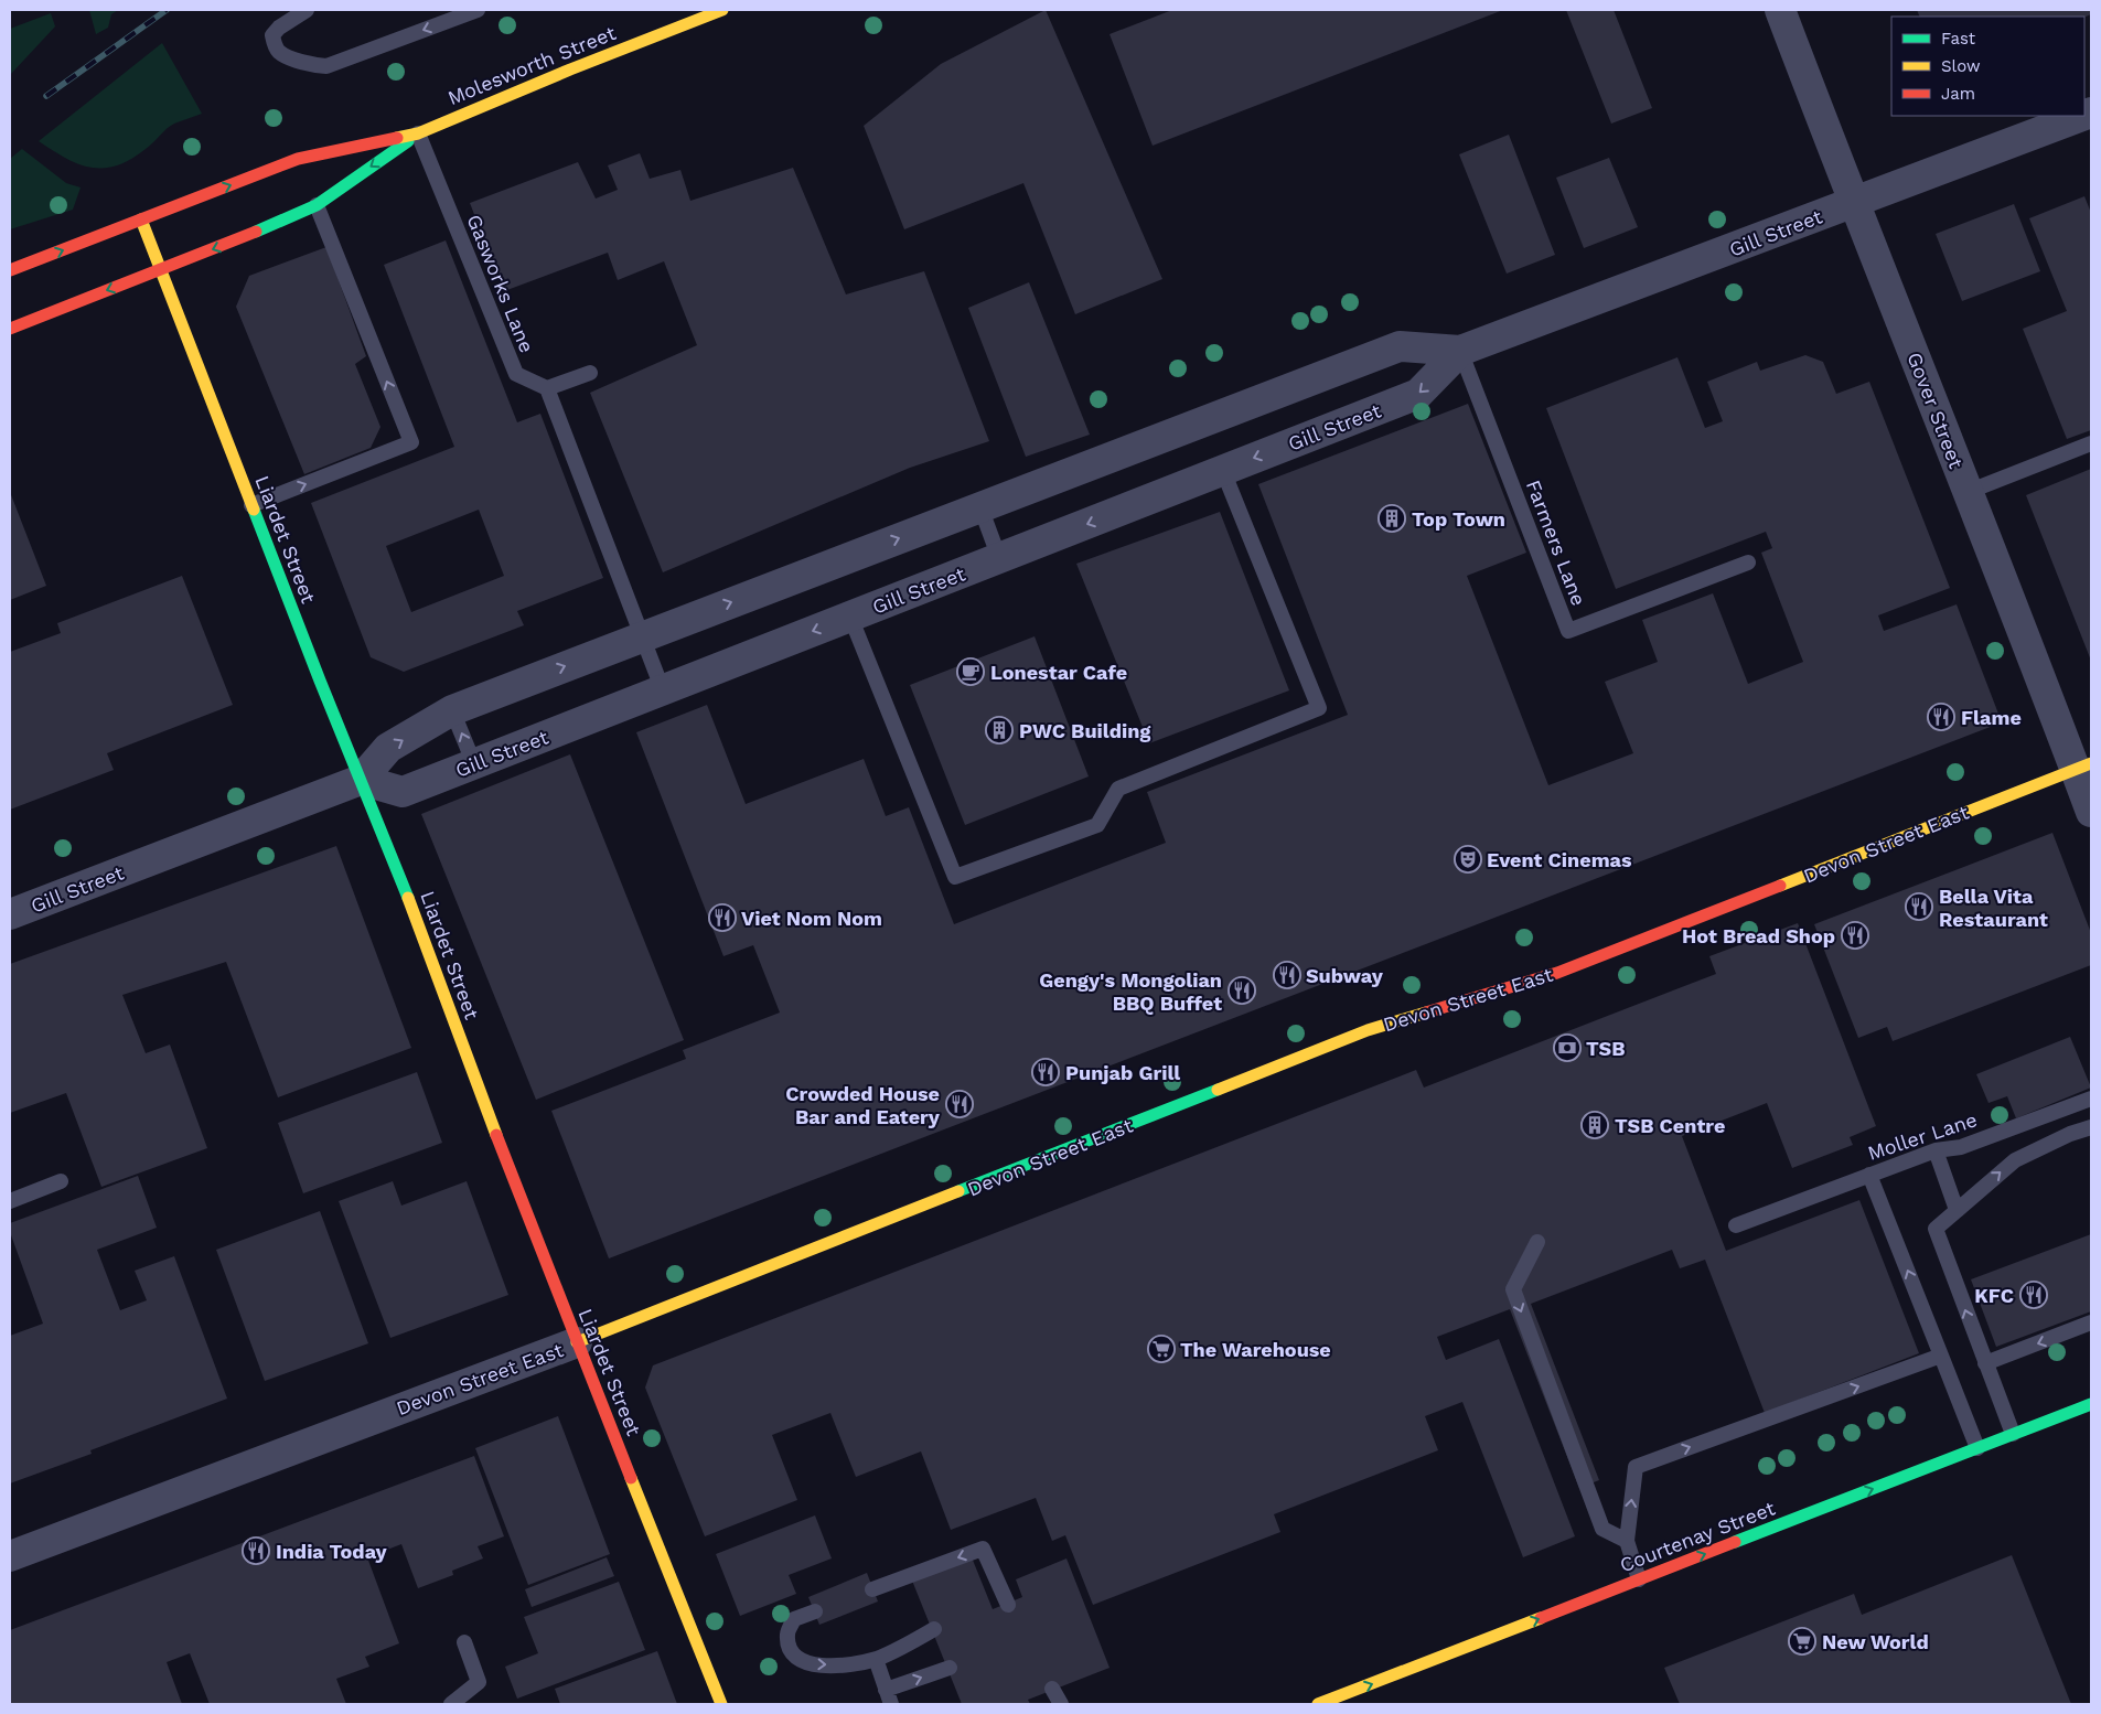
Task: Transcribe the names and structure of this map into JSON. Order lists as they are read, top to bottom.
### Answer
{
  "streets": {
    "main road": [
      "Molesworth Street",
      "Liardet Street",
      "Devon Street East",
      "Courtenay Street"
    ],
    "street": ["Gill Street", "Gover Street"],
    "lane": ["Gasworks Lane", "Farmers Lane", "Moller Lane"]
  },
  "crossings": [
    ["Molesworth Street", "Gasworks Lane"],
    ["Molesworth Street", "Liardet Street"],
    ["Gill Street", "Gover Street"],
    ["Gill Street", "Liardet Street"],
    ["Gill Street", "Farmers Lane"],
    ["Gover Street", "Devon Street East"],
    ["Liardet Street", "Devon Street East"]
  ],
  "one_way": ["Courtenay Street"],
  "places": {
    "building": ["Top Town", "PWC Building", "TSB Centre"],
    "cafe": ["Lonestar Cafe"],
    "restaurant": [
      "Flame",
      "Bella Vita Restaurant",
      "Viet Nom Nom",
      "Hot Bread Shop",
      "Subway",
      "Gengy's Mongolian BBQ Buffet",
      "Punjab Grill",
      "Crowded House Bar and Eatery",
      "KFC",
      "India Today"
    ],
    "theatre": ["Event Cinemas"],
    "bank": ["TSB"],
    "supermarket": ["The Warehouse", "New World"]
  },
  "legend": ["Fast", "Slow", "Jam"]
}
